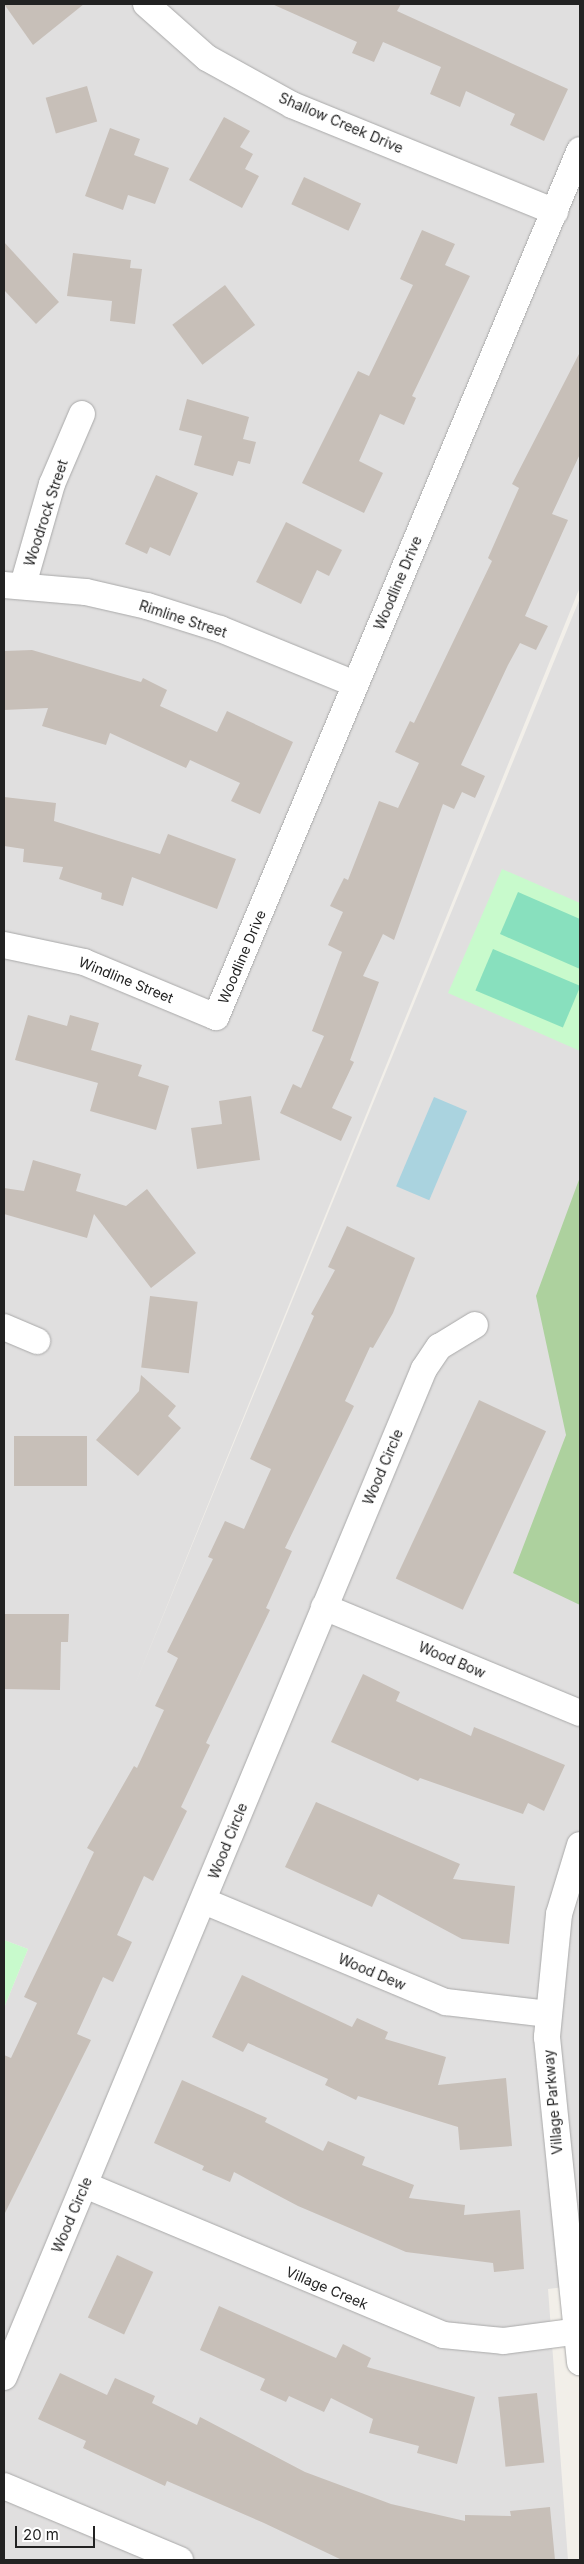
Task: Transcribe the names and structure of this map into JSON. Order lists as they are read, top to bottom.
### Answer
{
  "streets": {
    "street": [
      "Shallow Creek Drive",
      "Woodrock Street",
      "Woodline Drive",
      "Rimline Street",
      "Windline Street",
      "Wood Circle",
      "Wood Bow",
      "Wood Dew",
      "Village Parkway",
      "Village Creek"
    ]
  },
  "crossings": [
    ["Shallow Creek Drive", "Woodline Drive"],
    ["Woodrock Street", "Rimline Street"],
    ["Woodline Drive", "Rimline Street"],
    ["Woodline Drive", "Windline Street"],
    ["Wood Circle", "Wood Bow"],
    ["Wood Circle", "Wood Dew"],
    ["Wood Circle", "Village Creek"],
    ["Wood Dew", "Village Parkway"],
    ["Village Parkway", "Village Creek"]
  ],
  "scale_bar": "20 m"
}
